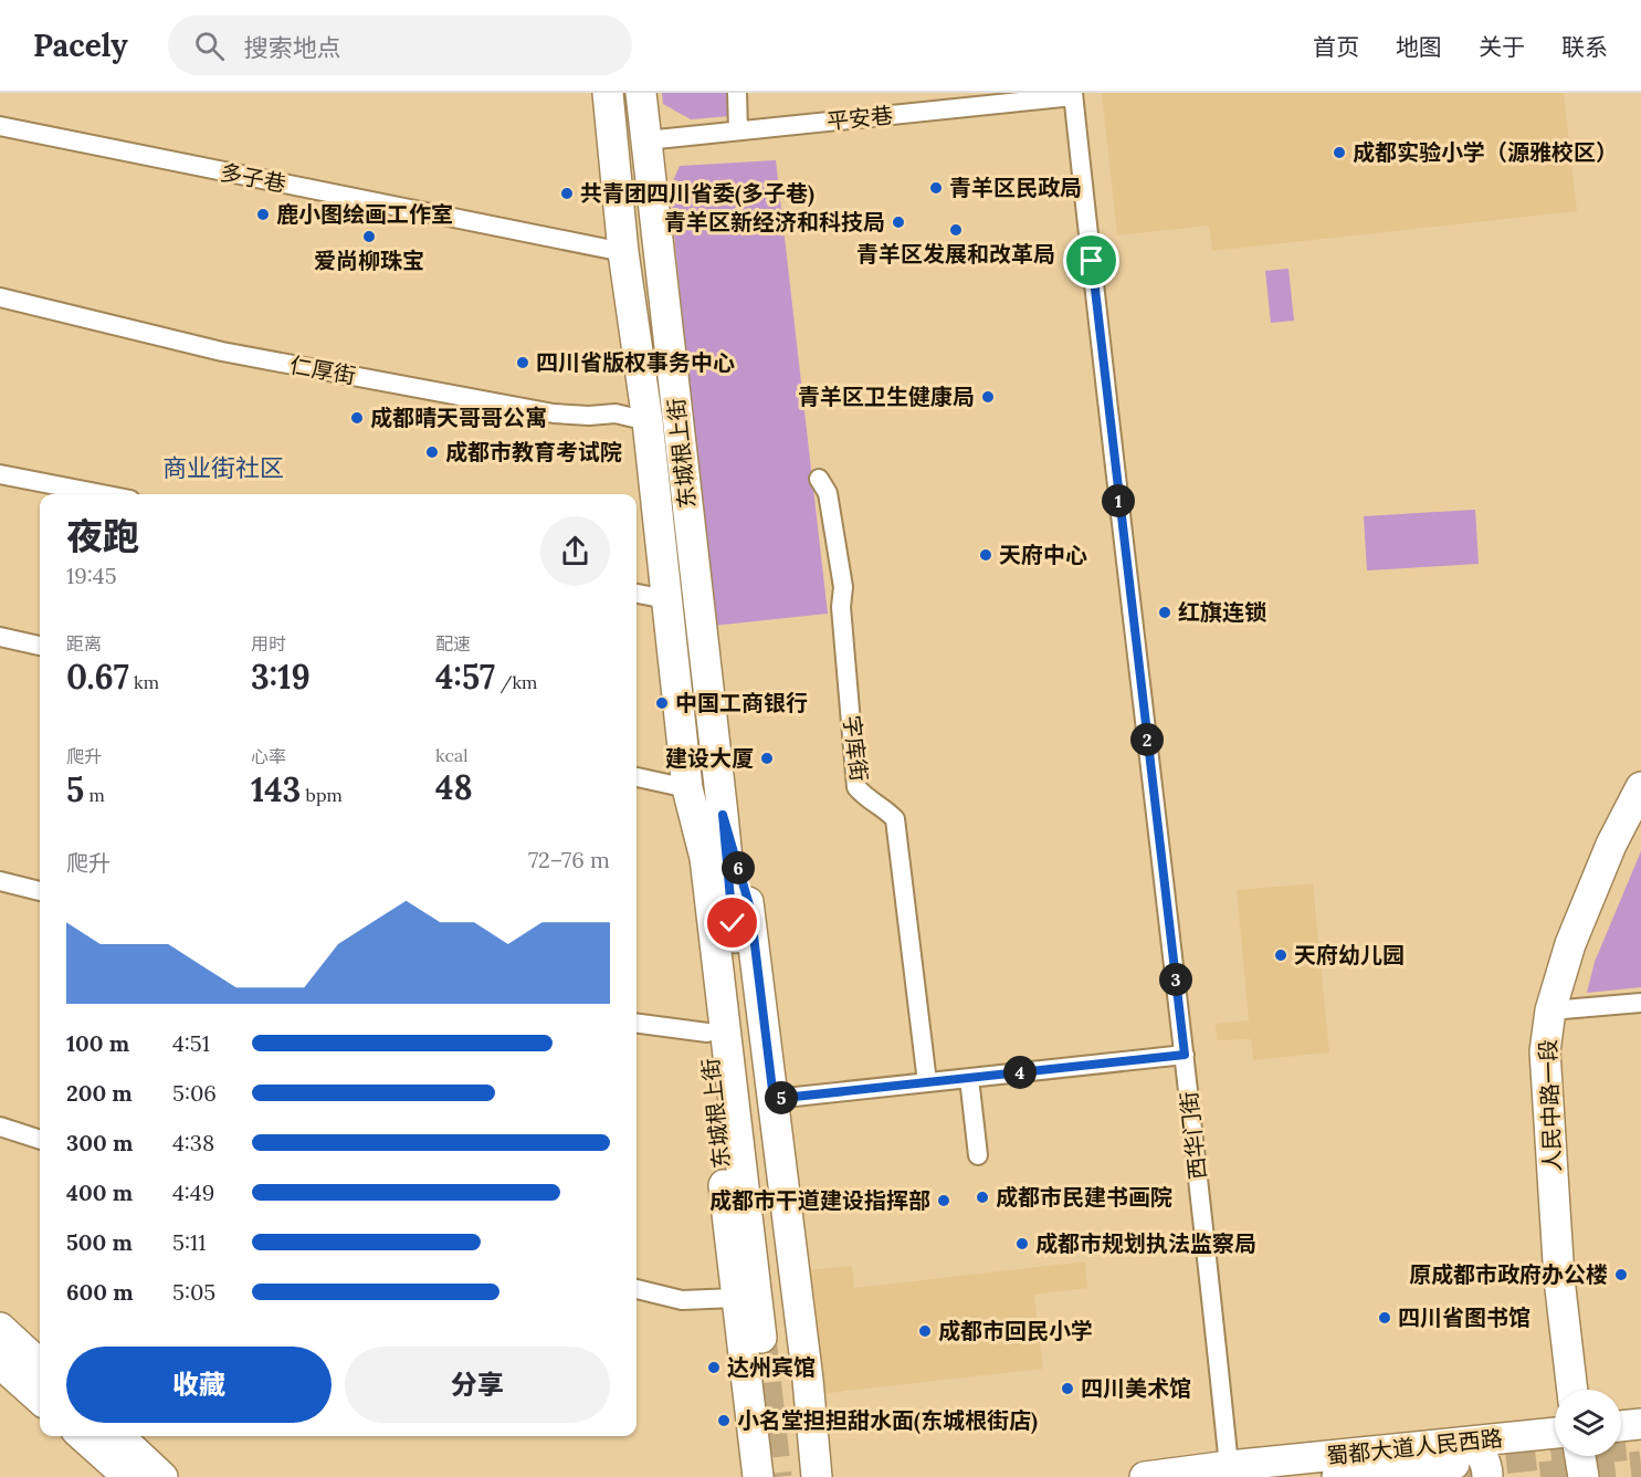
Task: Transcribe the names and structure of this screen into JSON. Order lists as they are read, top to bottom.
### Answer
{
  "streets": {
    "main road": ["东城根上街", "人民中路一段", "蜀都大道人民西路"],
    "street": [
      "平安巷",
      "多子巷",
      "仁厚街",
      "字库街",
      "西华门街"
    ]
  },
  "crossings": [
    ["平安巷", "东城根上街"],
    ["平安巷", "西华门街"],
    ["多子巷", "东城根上街"],
    ["仁厚街", "东城根上街"],
    ["西华门街", "蜀都大道人民西路"]
  ],
  "districts": ["商业街社区"],
  "places": [
    "成都实验小学（源雅校区）",
    "青羊区民政局",
    "共青团四川省委(多子巷)",
    "鹿小图绘画工作室",
    "青羊区新经济和科技局",
    "青羊区发展和改革局",
    "爱尚柳珠宝",
    "四川省版权事务中心",
    "青羊区卫生健康局",
    "成都晴天哥哥公寓",
    "成都市教育考试院",
    "天府中心",
    "红旗连锁",
    "中国工商银行",
    "建设大厦",
    "天府幼儿园",
    "成都市民建书画院",
    "成都市干道建设指挥部",
    "成都市规划执法监察局",
    "原成都市政府办公楼",
    "四川省图书馆",
    "成都市回民小学",
    "达州宾馆",
    "四川美术馆",
    "小名堂担担甜水面(东城根街店)"
  ],
  "page": {
    "header": "Pacely",
    "search": "搜索地点",
    "nav": [
      "首页",
      "地图",
      "关于",
      "联系"
    ],
    "pins": [
      "1",
      "2",
      "6",
      "3",
      "4",
      "5"
    ],
    "heading": ["夜跑", "19:45"],
    "stats": [
      ["距离", "0.67 km"],
      ["用时", "3:19"],
      ["配速", "4:57 /km"],
      ["爬升", "5 m"],
      ["心率", "143 bpm"],
      ["kcal", "48"]
    ],
    "chart": ["爬升", "72–76 m"],
    "list": [
      {
        "name": "100 m",
        "note": "4:51"
      },
      {
        "name": "200 m",
        "note": "5:06"
      },
      {
        "name": "300 m",
        "note": "4:38"
      },
      {
        "name": "400 m",
        "note": "4:49"
      },
      {
        "name": "500 m",
        "note": "5:11"
      },
      {
        "name": "600 m",
        "note": "5:05"
      }
    ],
    "buttons": ["收藏", "分享"]
  }
}
